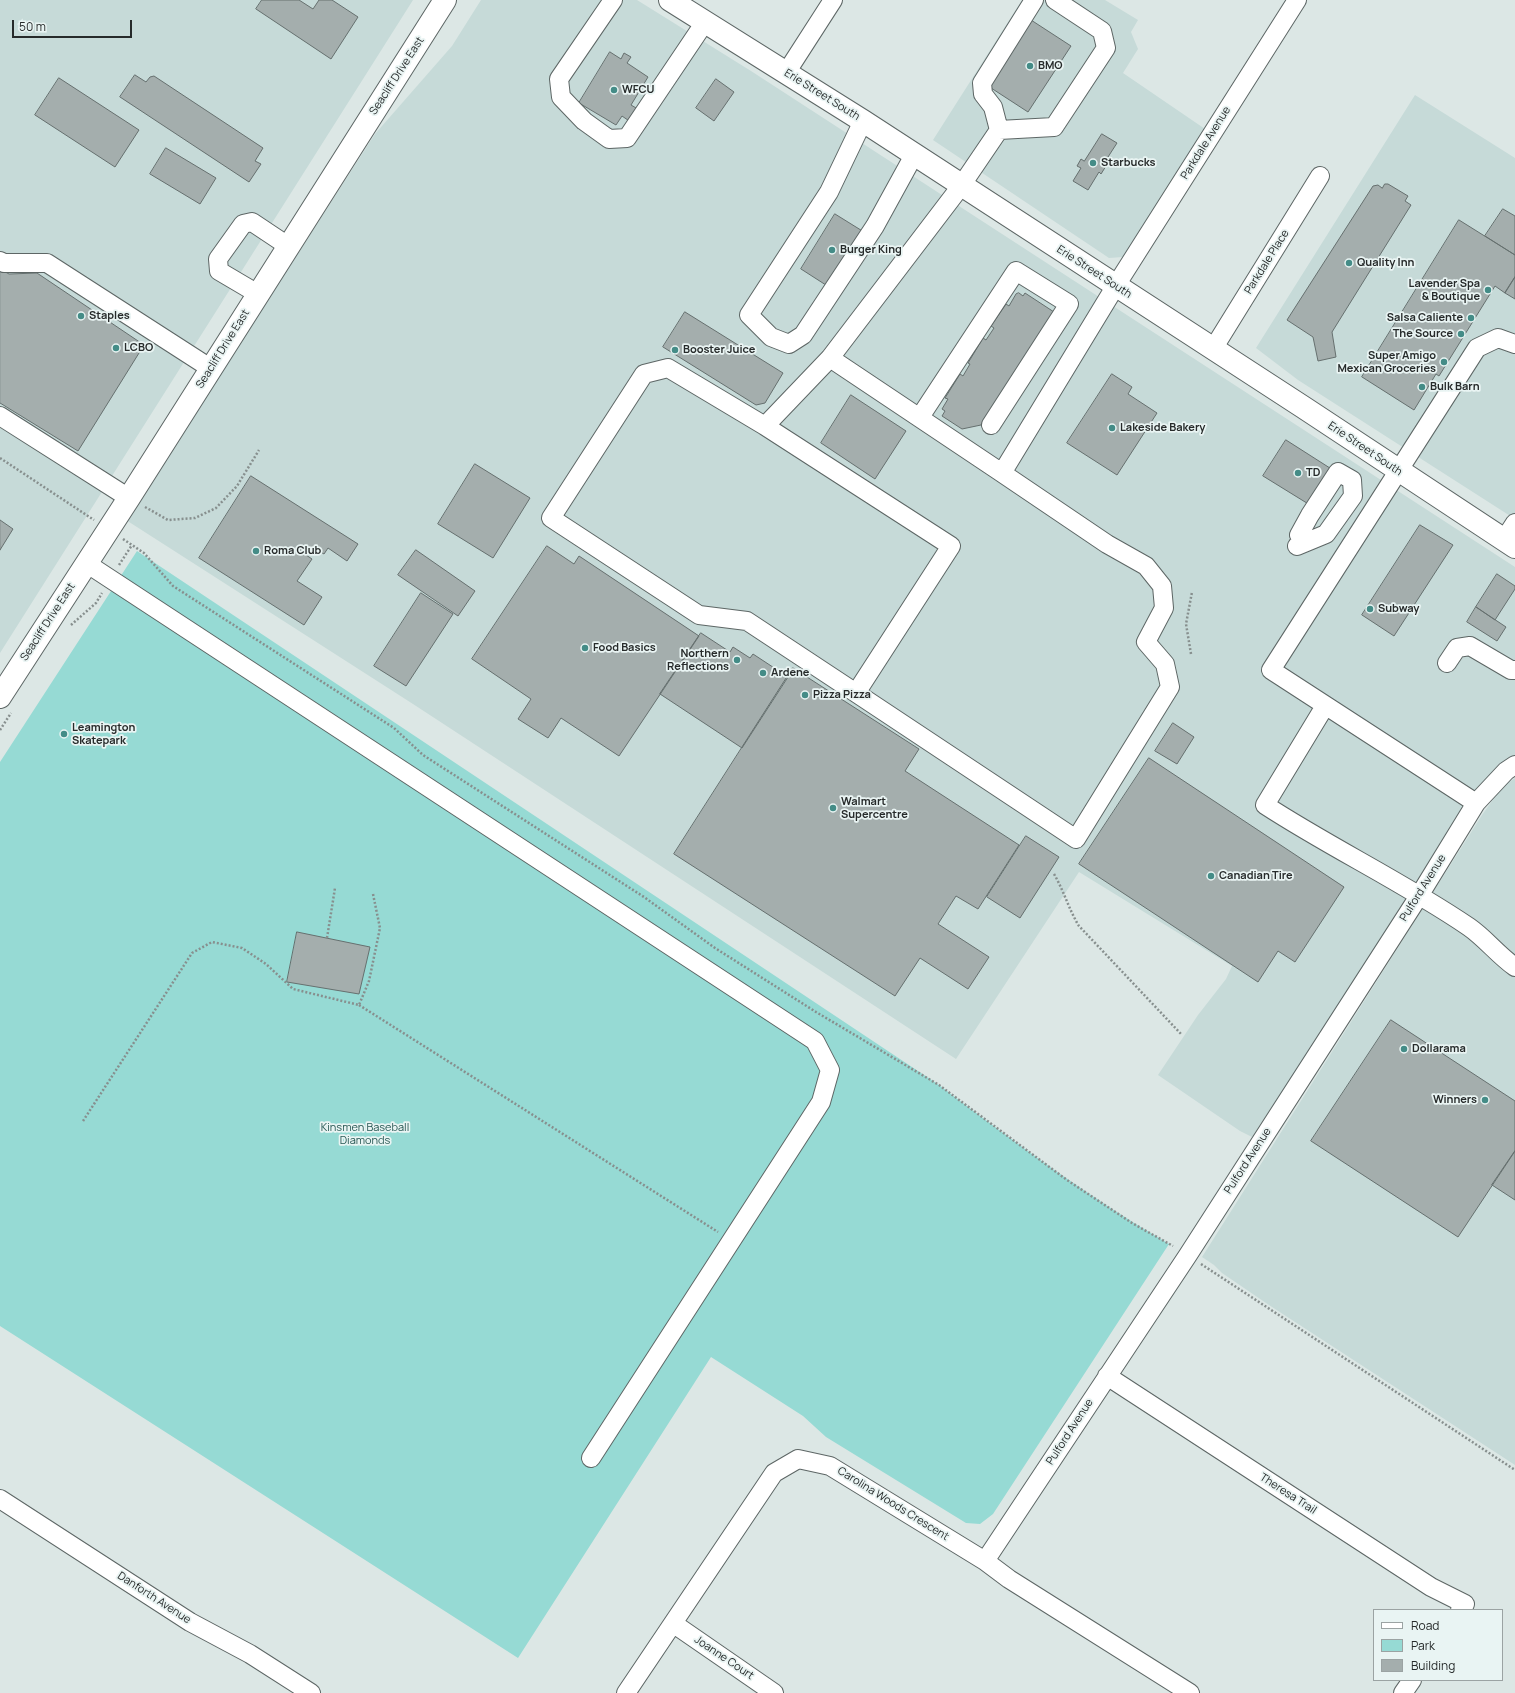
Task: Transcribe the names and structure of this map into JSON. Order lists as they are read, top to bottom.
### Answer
{
  "streets": {
    "main road": ["Seacliff Drive East", "Erie Street South"],
    "street": [
      "Parkdale Avenue",
      "Parkdale Place",
      "Pulford Avenue",
      "Theresa Trail",
      "Carolina Woods Crescent",
      "Danforth Avenue",
      "Joanne Court"
    ]
  },
  "crossings": [
    ["Erie Street South", "Parkdale Avenue"],
    ["Erie Street South", "Parkdale Place"],
    ["Pulford Avenue", "Theresa Trail"],
    ["Pulford Avenue", "Carolina Woods Crescent"],
    ["Carolina Woods Crescent", "Joanne Court"]
  ],
  "parks": ["Kinsmen Baseball Diamonds"],
  "places": [
    "BMO",
    "WFCU",
    "Starbucks",
    "Burger King",
    "Quality Inn",
    "Lavender Spa & Boutique",
    "Staples",
    "Salsa Caliente",
    "The Source",
    "LCBO",
    "Booster Juice",
    "Super Amigo Mexican Groceries",
    "Bulk Barn",
    "Lakeside Bakery",
    "TD",
    "Roma Club",
    "Subway",
    "Food Basics",
    "Northern Reflections",
    "Ardene",
    "Pizza Pizza",
    "Leamington Skatepark",
    "Walmart Supercentre",
    "Canadian Tire",
    "Dollarama",
    "Winners"
  ],
  "legend": ["Road", "Park", "Building"],
  "scale_bar": "50 m"
}
